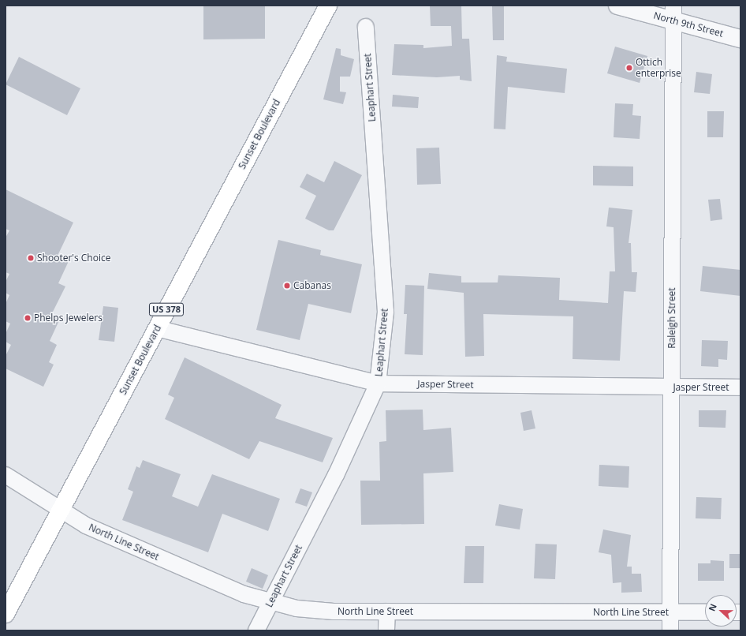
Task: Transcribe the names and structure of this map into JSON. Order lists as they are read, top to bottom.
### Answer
{
  "streets": {
    "main road": ["Sunset Boulevard", "US 378"],
    "street": [
      "North 9th Street",
      "Leaphart Street",
      "Raleigh Street",
      "Jasper Street",
      "North Line Street"
    ]
  },
  "crossings": [
    ["North 9th Street", "Raleigh Street"],
    ["Leaphart Street", "Jasper Street"],
    ["Leaphart Street", "North Line Street"],
    ["Sunset Boulevard", "Jasper Street"],
    ["Sunset Boulevard", "North Line Street"],
    ["Raleigh Street", "Jasper Street"],
    ["Raleigh Street", "North Line Street"]
  ],
  "places": [
    "Ottich enterprise",
    "Shooter's Choice",
    "Cabanas",
    "Phelps Jewelers"
  ],
  "north": "left"
}
